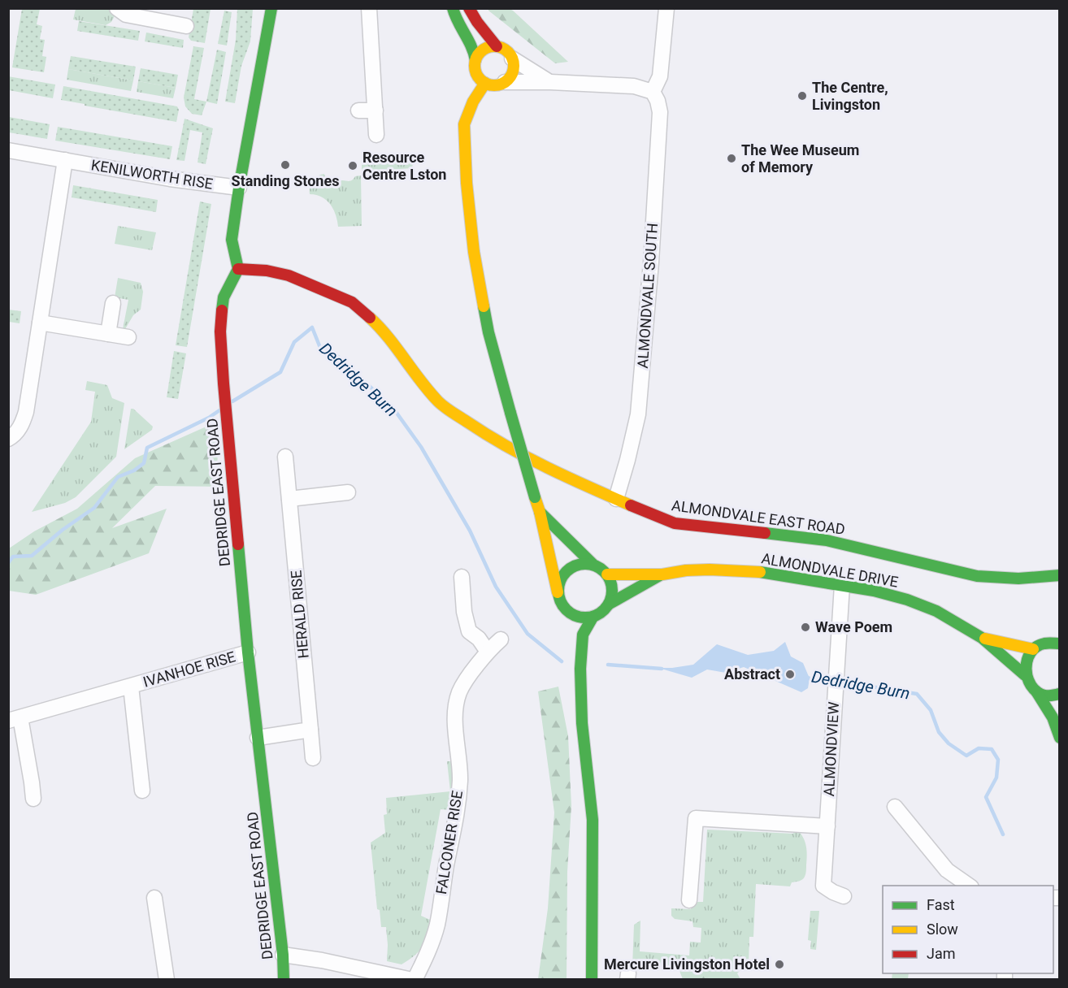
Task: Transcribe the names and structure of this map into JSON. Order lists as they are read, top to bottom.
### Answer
{
  "streets": {
    "street": [
      "KENILWORTH RISE",
      "ALMONDVALE SOUTH",
      "DEDRIDGE EAST ROAD",
      "ALMONDVALE EAST ROAD",
      "ALMONDVALE DRIVE",
      "HERALD RISE",
      "IVANHOE RISE",
      "ALMONDVIEW",
      "FALCONER RISE"
    ]
  },
  "crossings": [
    ["ALMONDVALE SOUTH", "ALMONDVALE EAST ROAD"],
    ["DEDRIDGE EAST ROAD", "ALMONDVALE EAST ROAD"],
    ["DEDRIDGE EAST ROAD", "IVANHOE RISE"],
    ["DEDRIDGE EAST ROAD", "FALCONER RISE"],
    ["ALMONDVALE DRIVE", "ALMONDVIEW"]
  ],
  "water": ["Dedridge Burn"],
  "places": [
    "The Centre, Livingston",
    "The Wee Museum of Memory",
    "Standing Stones",
    "Resource Centre Lston",
    "Wave Poem",
    "Abstract",
    "Mercure Livingston Hotel"
  ],
  "legend": ["Fast", "Slow", "Jam"]
}
